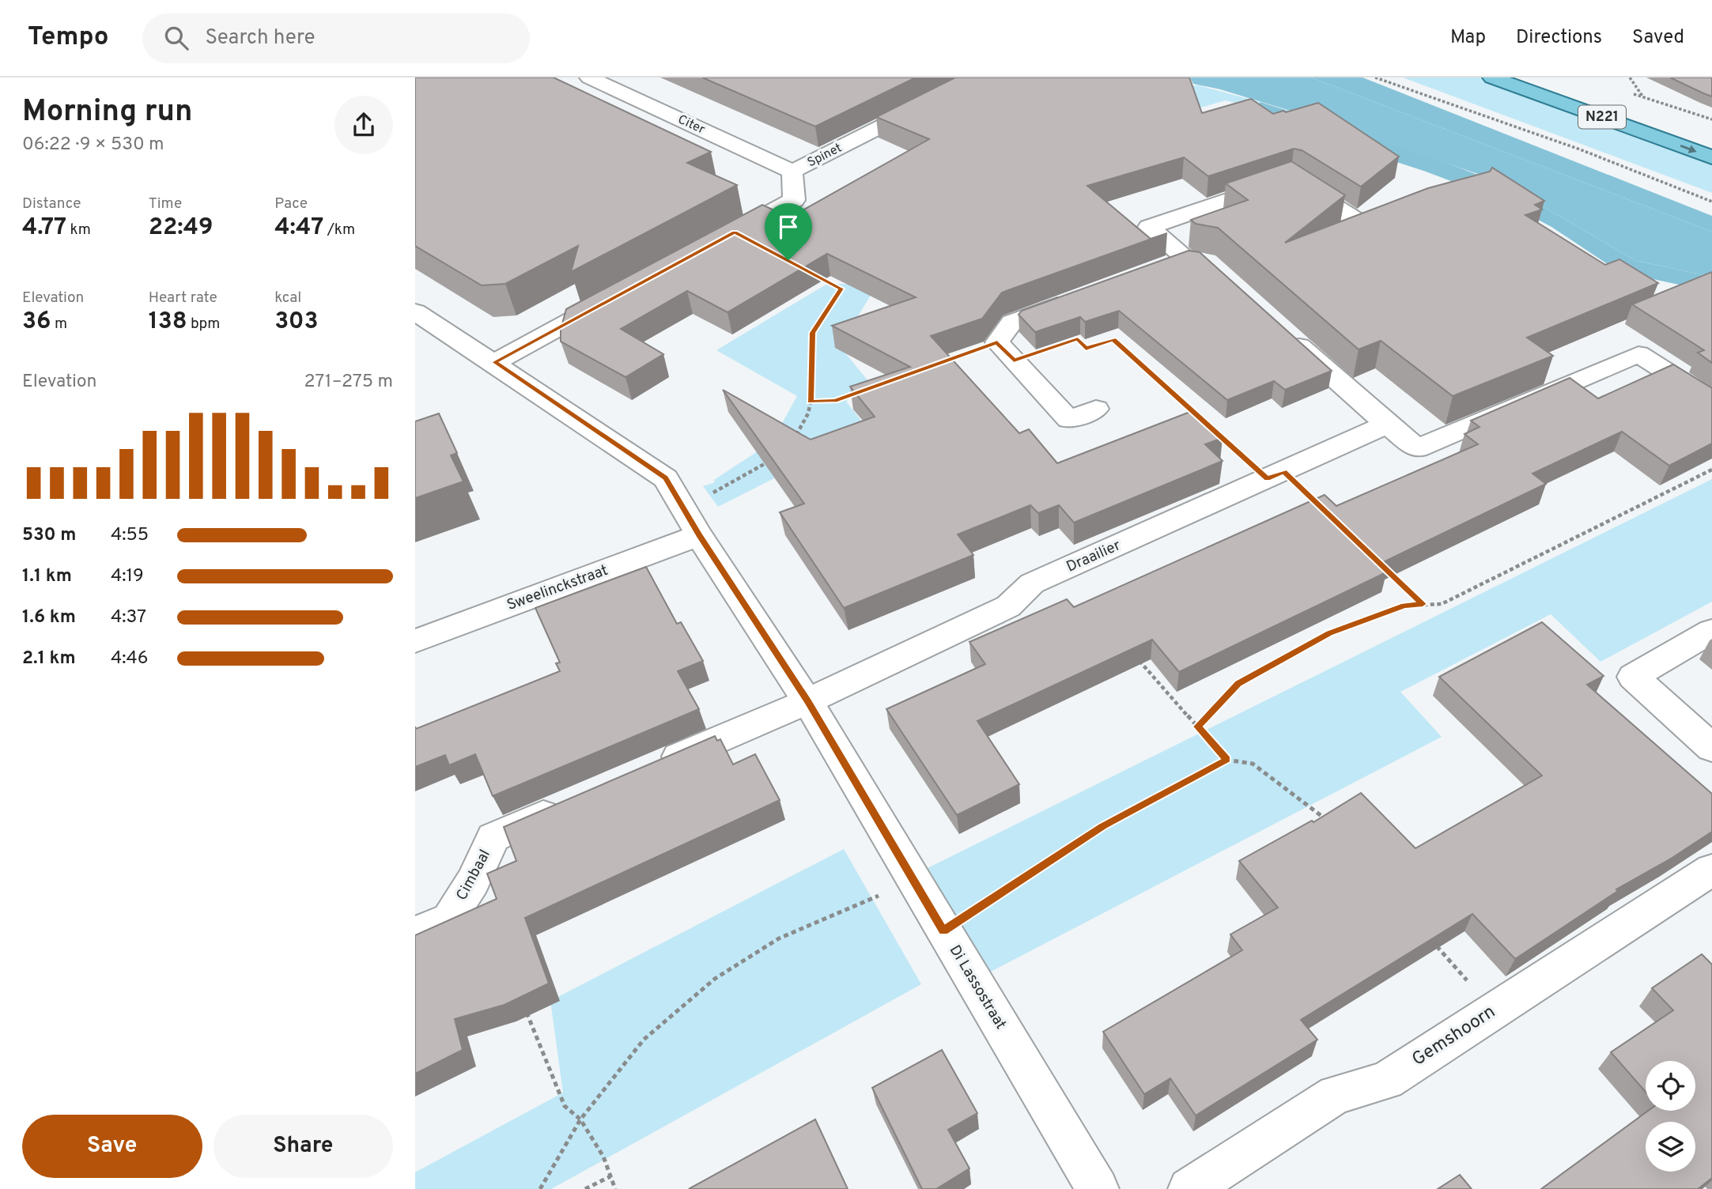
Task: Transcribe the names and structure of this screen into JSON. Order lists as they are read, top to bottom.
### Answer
{
  "streets": {
    "main road": ["N221"],
    "street": [
      "Citer",
      "Spinet",
      "Draailier",
      "Sweelinckstraat",
      "Cimbaal",
      "Di Lassostraat",
      "Gemshoorn"
    ]
  },
  "crossings": [
    ["Citer", "Spinet"],
    ["Draailier", "Di Lassostraat"],
    ["Sweelinckstraat", "Di Lassostraat"]
  ],
  "page": {
    "header": "Tempo",
    "search": "Search here",
    "nav": ["Map", "Directions", "Saved"],
    "heading": ["Morning run", "06:22 · 9 × 530 m"],
    "stats": [
      ["Distance", "4.77 km"],
      ["Time", "22:49"],
      ["Pace", "4:47 /km"],
      ["Elevation", "36 m"],
      ["Heart rate", "138 bpm"],
      ["kcal", "303"]
    ],
    "chart": ["Elevation", "271–275 m"],
    "list": [
      {
        "name": "530 m",
        "note": "4:55"
      },
      {
        "name": "1.1 km",
        "note": "4:19"
      },
      {
        "name": "1.6 km",
        "note": "4:37"
      },
      {
        "name": "2.1 km",
        "note": "4:46"
      }
    ],
    "buttons": ["Save", "Share"]
  }
}
